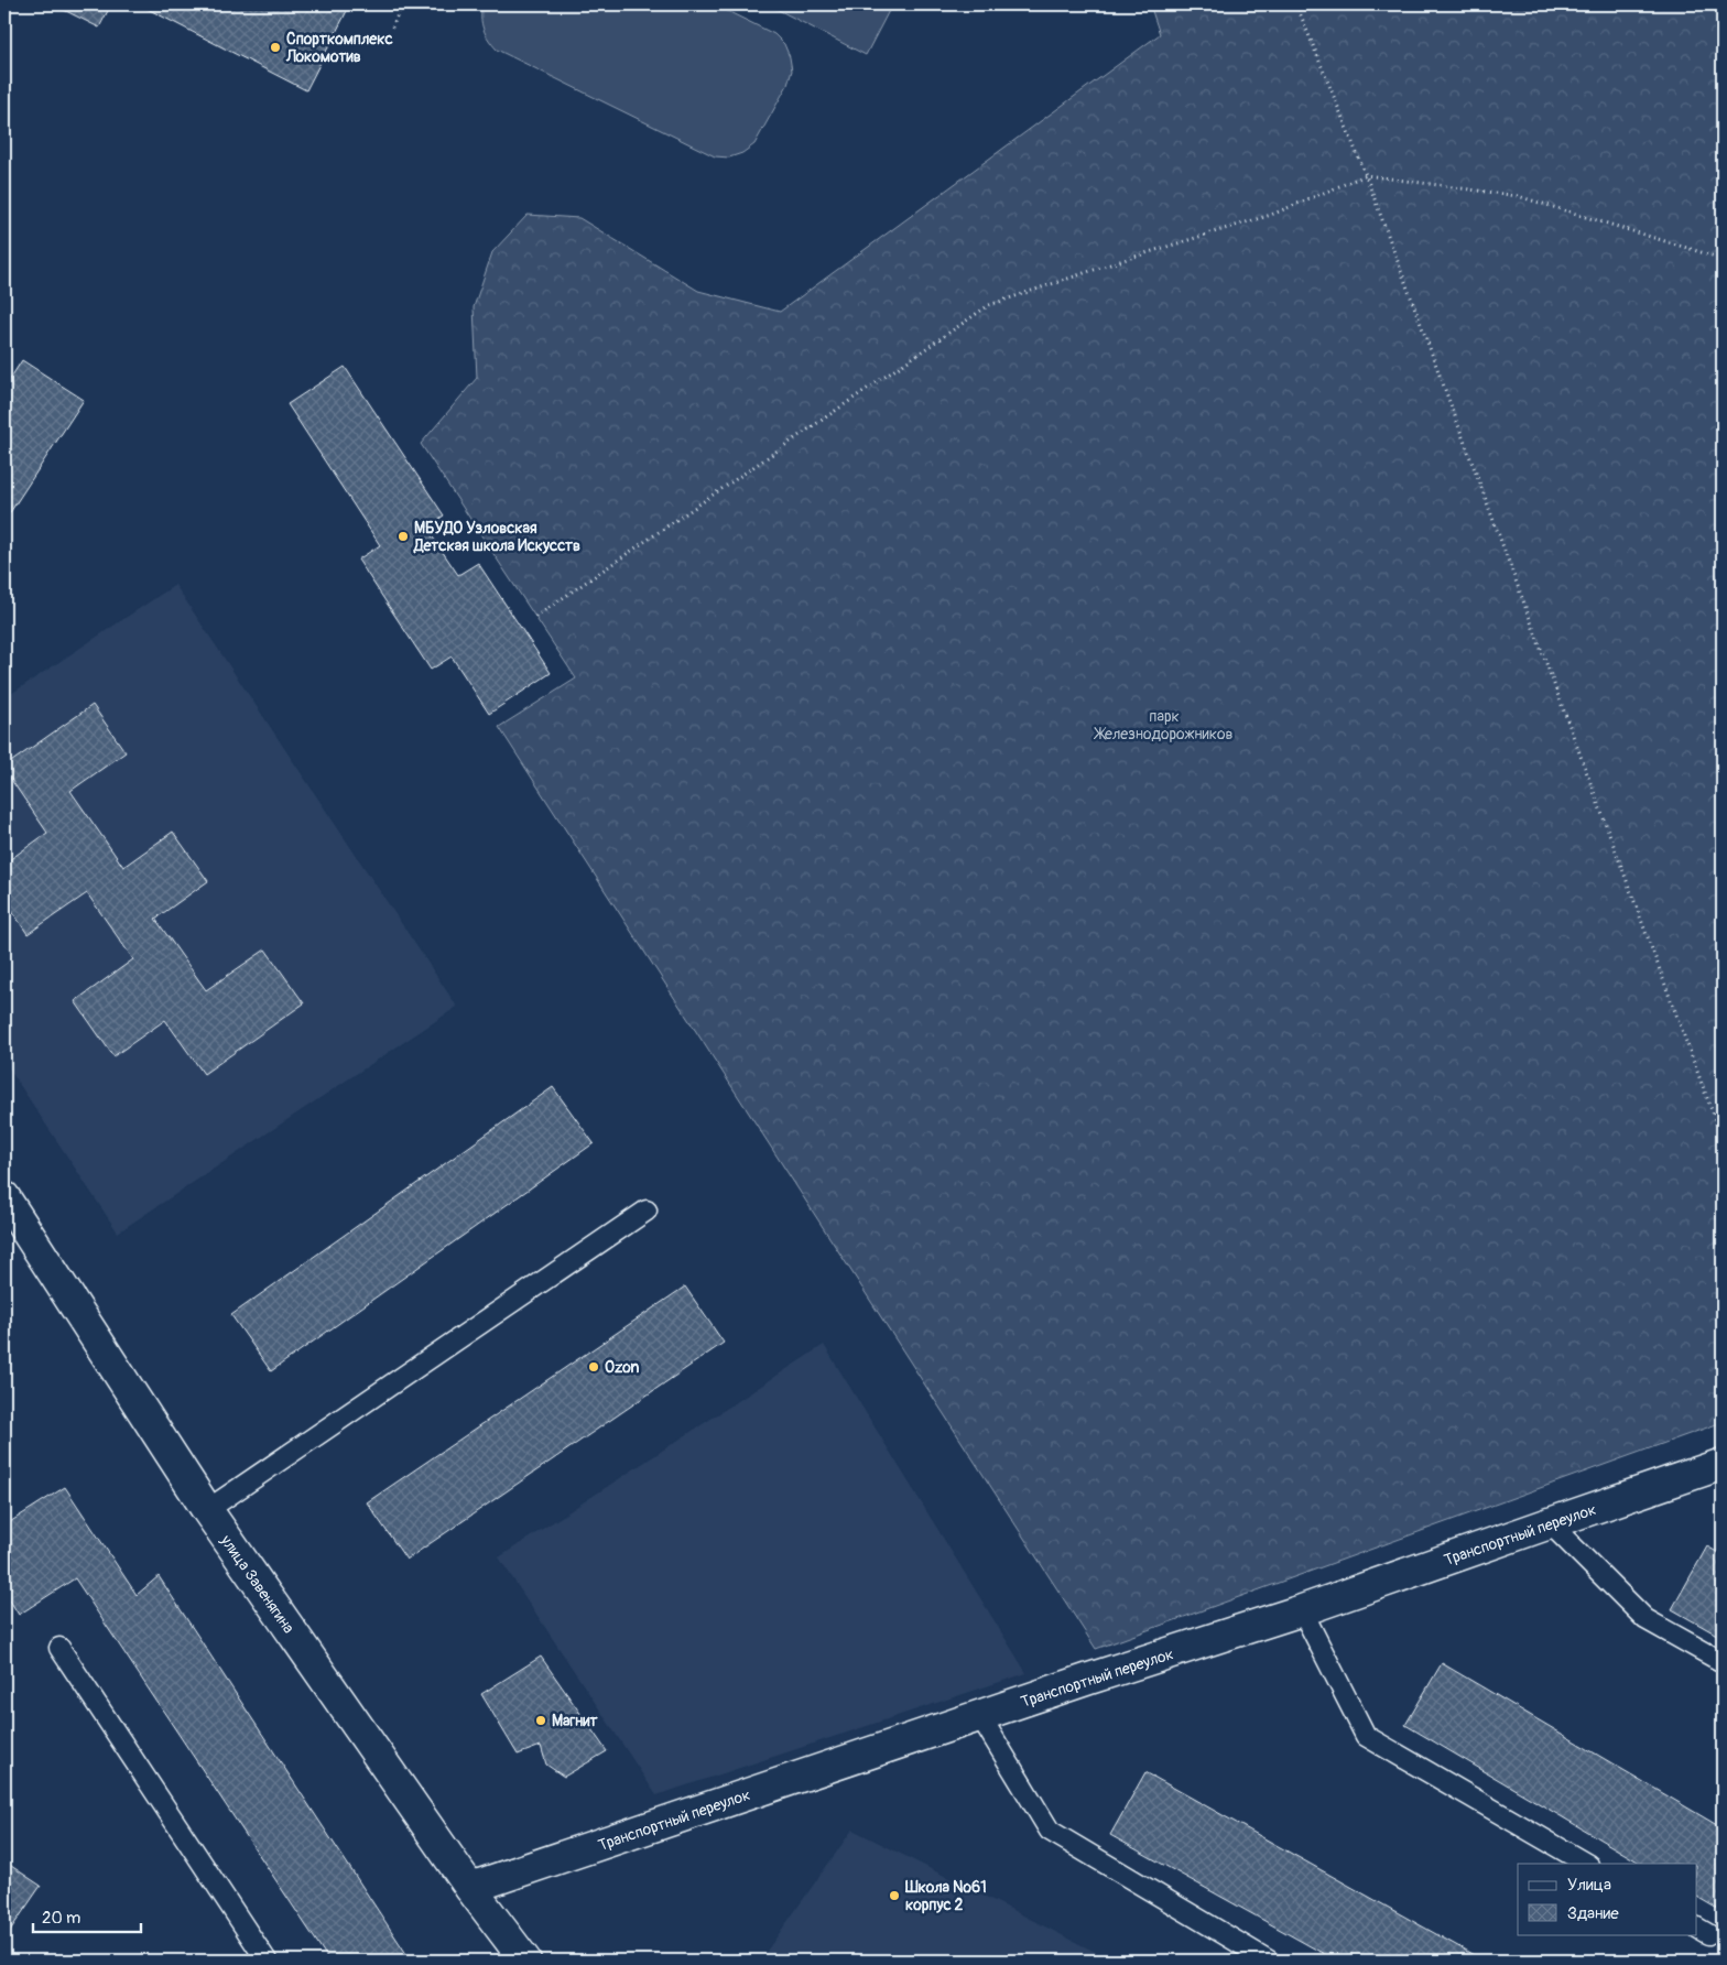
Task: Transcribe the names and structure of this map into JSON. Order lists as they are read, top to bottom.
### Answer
{
  "streets": {
    "street": ["Транспортный переулок", "улица Завенягина"]
  },
  "crossings": [
    ["Транспортный переулок", "улица Завенягина"]
  ],
  "parks": ["парк Железнодорожников"],
  "places": [
    "Спорткомплекс Локомотив",
    "МБУДО Узловская Детская школа Искусств",
    "Ozon",
    "Магнит",
    "Школа №61 корпус 2"
  ],
  "legend": ["Улица", "Здание"],
  "scale_bar": "20 m"
}
